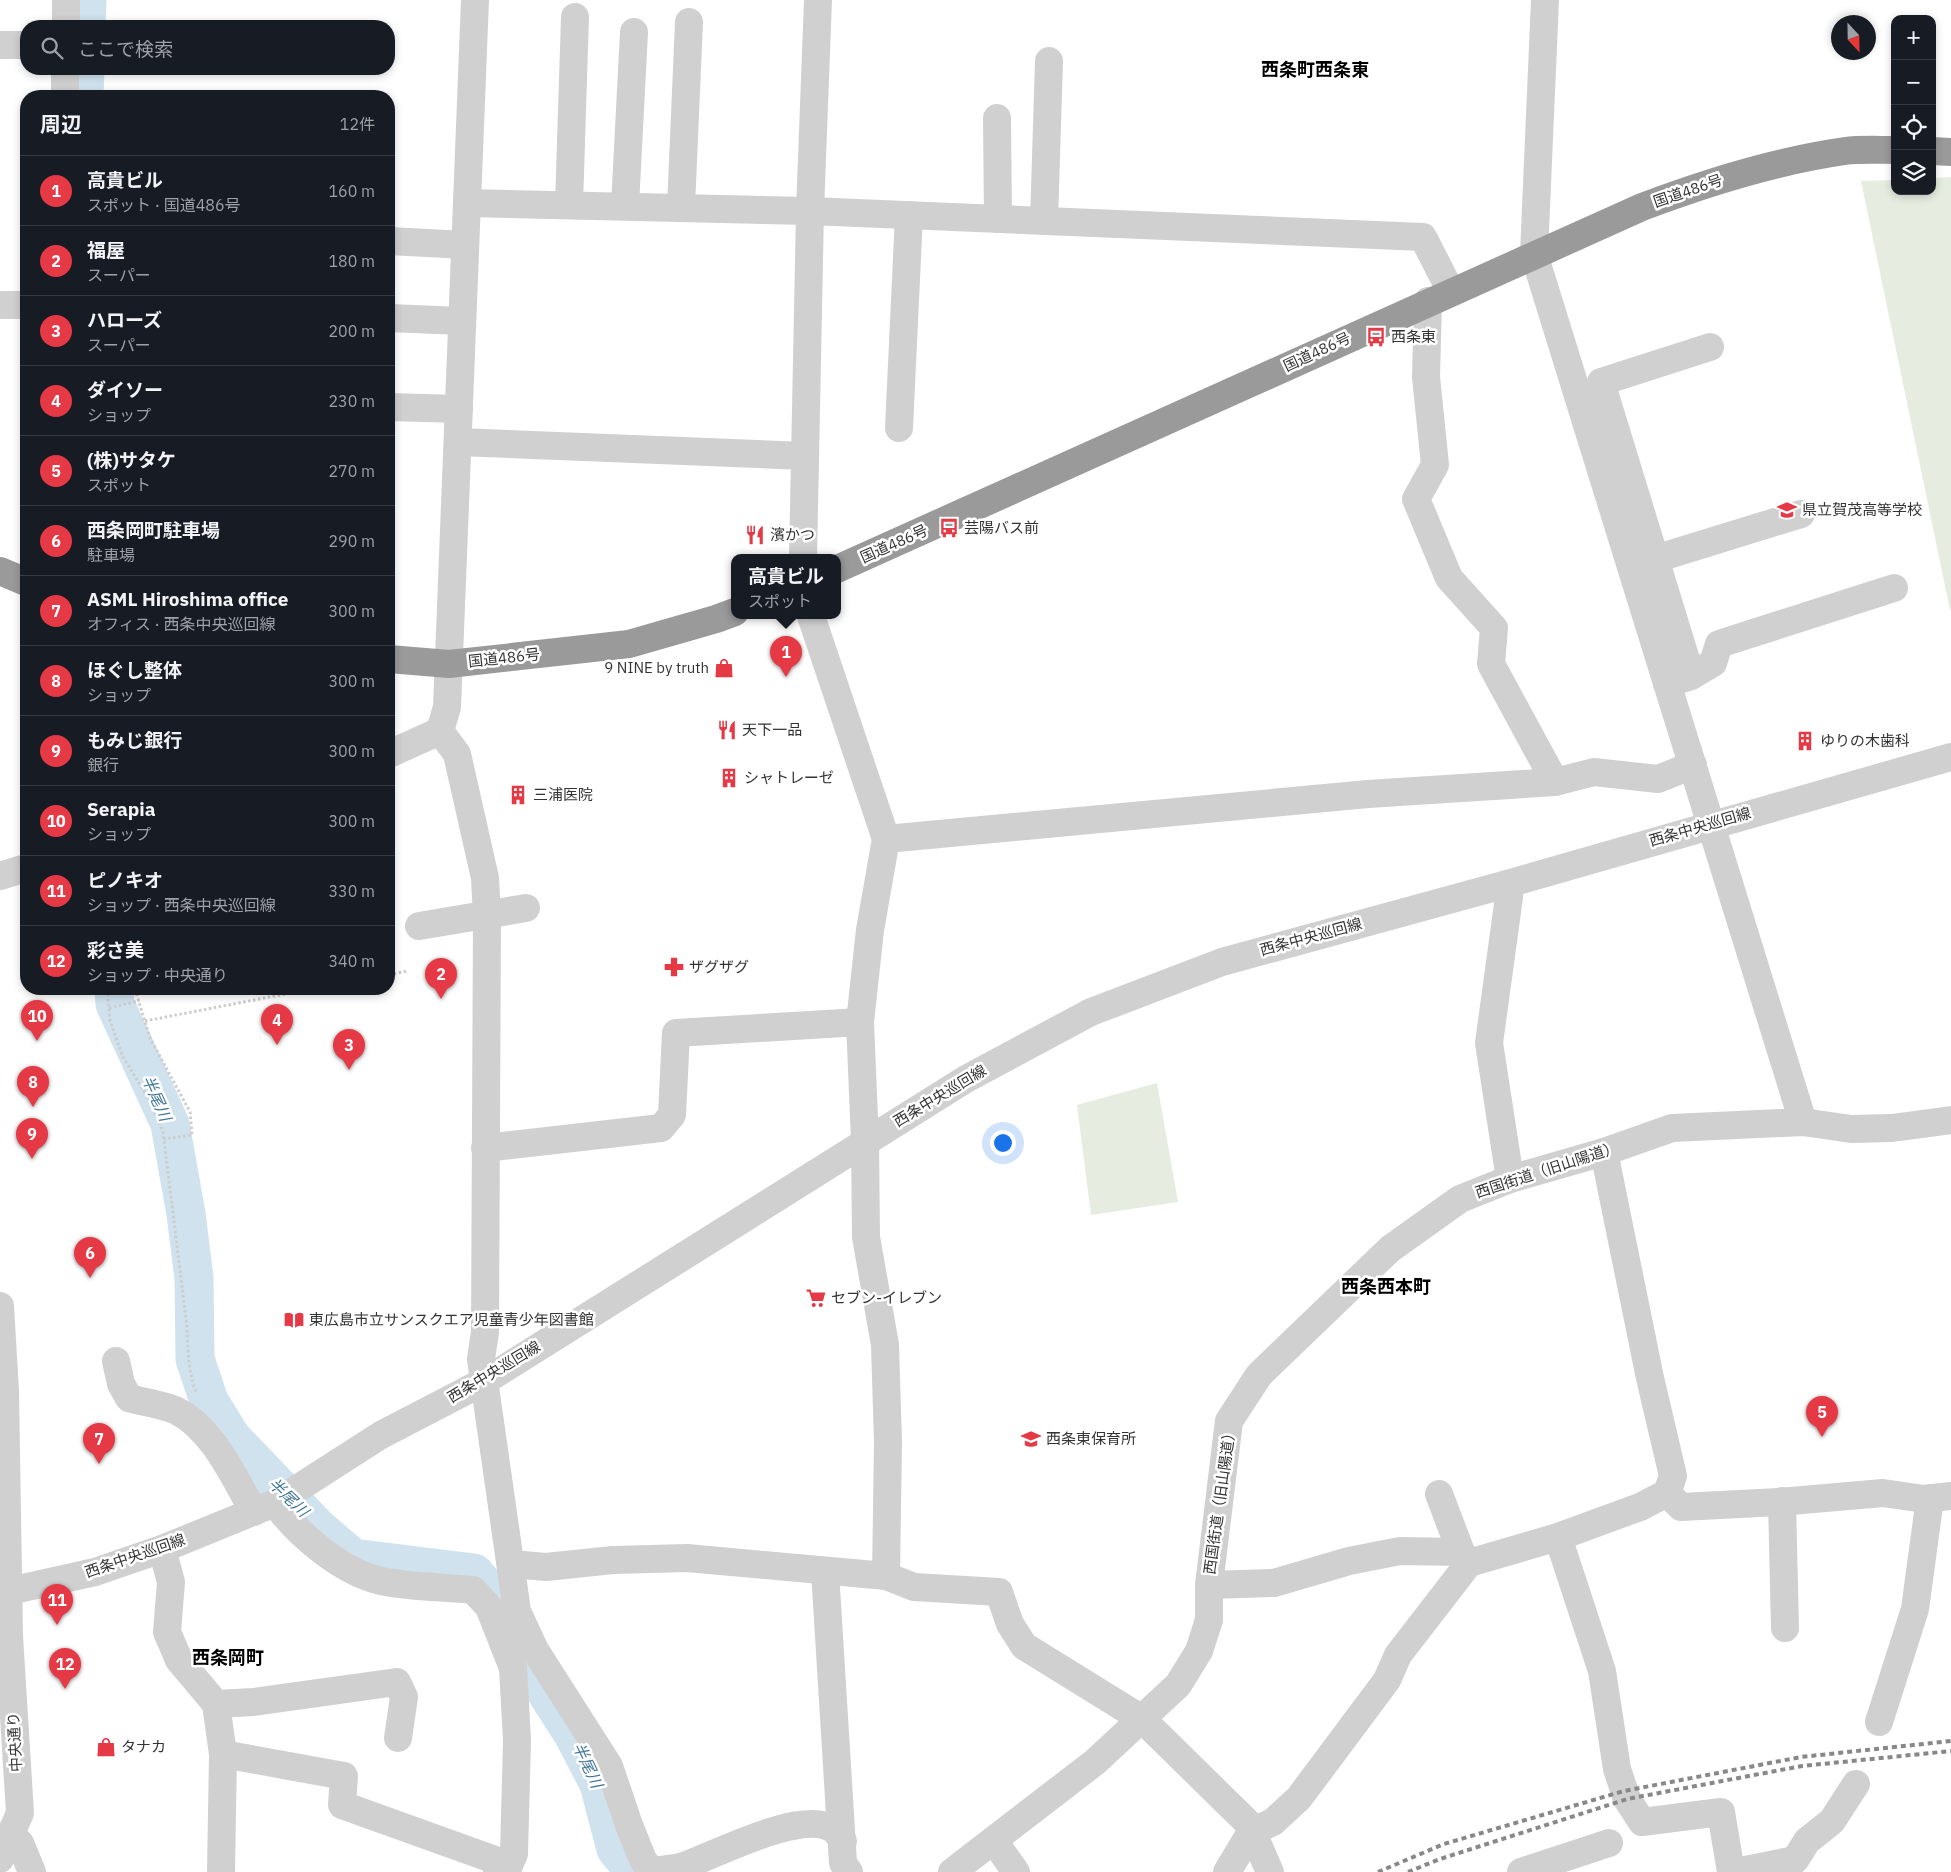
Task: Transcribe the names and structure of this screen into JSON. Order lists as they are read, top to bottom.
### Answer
{
  "streets": {
    "highway": ["国道486号"],
    "street": ["西条中央巡回線", "西国街道（旧山陽道）", "中央通り"]
  },
  "crossings": [
    ["西条中央巡回線", "中央通り"]
  ],
  "districts": ["西条町西条東", "西条西本町", "西条岡町"],
  "water": ["半尾川"],
  "places": {
    "bus stop": ["西条東", "芸陽バス前"],
    "school or university": ["県立賀茂高等学校", "西条東保育所"],
    "restaurant": ["濱かつ", "天下一品"],
    "shop": ["9 NINE by truth", "タナカ"],
    "building": ["ゆりの木歯科", "シャトレーゼ", "三浦医院"],
    "pharmacy": ["ザグザグ"],
    "supermarket": ["セブン-イレブン"],
    "library": ["東広島市立サンスクエア児童青少年図書館"]
  },
  "north": "bottom",
  "page": {
    "map_buttons": ["+", "−"],
    "search": "ここで検索",
    "heading": ["周辺", "12件"],
    "list": [
      {
        "mark": "1",
        "name": "高貴ビル",
        "note": "スポット · 国道486号",
        "value": "160 m"
      },
      {
        "mark": "2",
        "name": "福屋",
        "note": "スーパー",
        "value": "180 m"
      },
      {
        "mark": "3",
        "name": "ハローズ",
        "note": "スーパー",
        "value": "200 m"
      },
      {
        "mark": "4",
        "name": "ダイソー",
        "note": "ショップ",
        "value": "230 m"
      },
      {
        "mark": "5",
        "name": "(株)サタケ",
        "note": "スポット",
        "value": "270 m"
      },
      {
        "mark": "6",
        "name": "西条岡町駐車場",
        "note": "駐車場",
        "value": "290 m"
      },
      {
        "mark": "7",
        "name": "ASML Hiroshima office",
        "note": "オフィス · 西条中央巡回線",
        "value": "300 m"
      },
      {
        "mark": "8",
        "name": "ほぐし整体",
        "note": "ショップ",
        "value": "300 m"
      },
      {
        "mark": "9",
        "name": "もみじ銀行",
        "note": "銀行",
        "value": "300 m"
      },
      {
        "mark": "10",
        "name": "Serapia",
        "note": "ショップ",
        "value": "300 m"
      },
      {
        "mark": "11",
        "name": "ピノキオ",
        "note": "ショップ · 西条中央巡回線",
        "value": "330 m"
      },
      {
        "mark": "12",
        "name": "彩さ美",
        "note": "ショップ · 中央通り",
        "value": "340 m"
      }
    ],
    "popup": ["高貴ビル", "スポット"],
    "pins": [
      "1",
      "2",
      "10",
      "4",
      "3",
      "8",
      "9",
      "6",
      "5",
      "7",
      "11",
      "12"
    ]
  }
}
